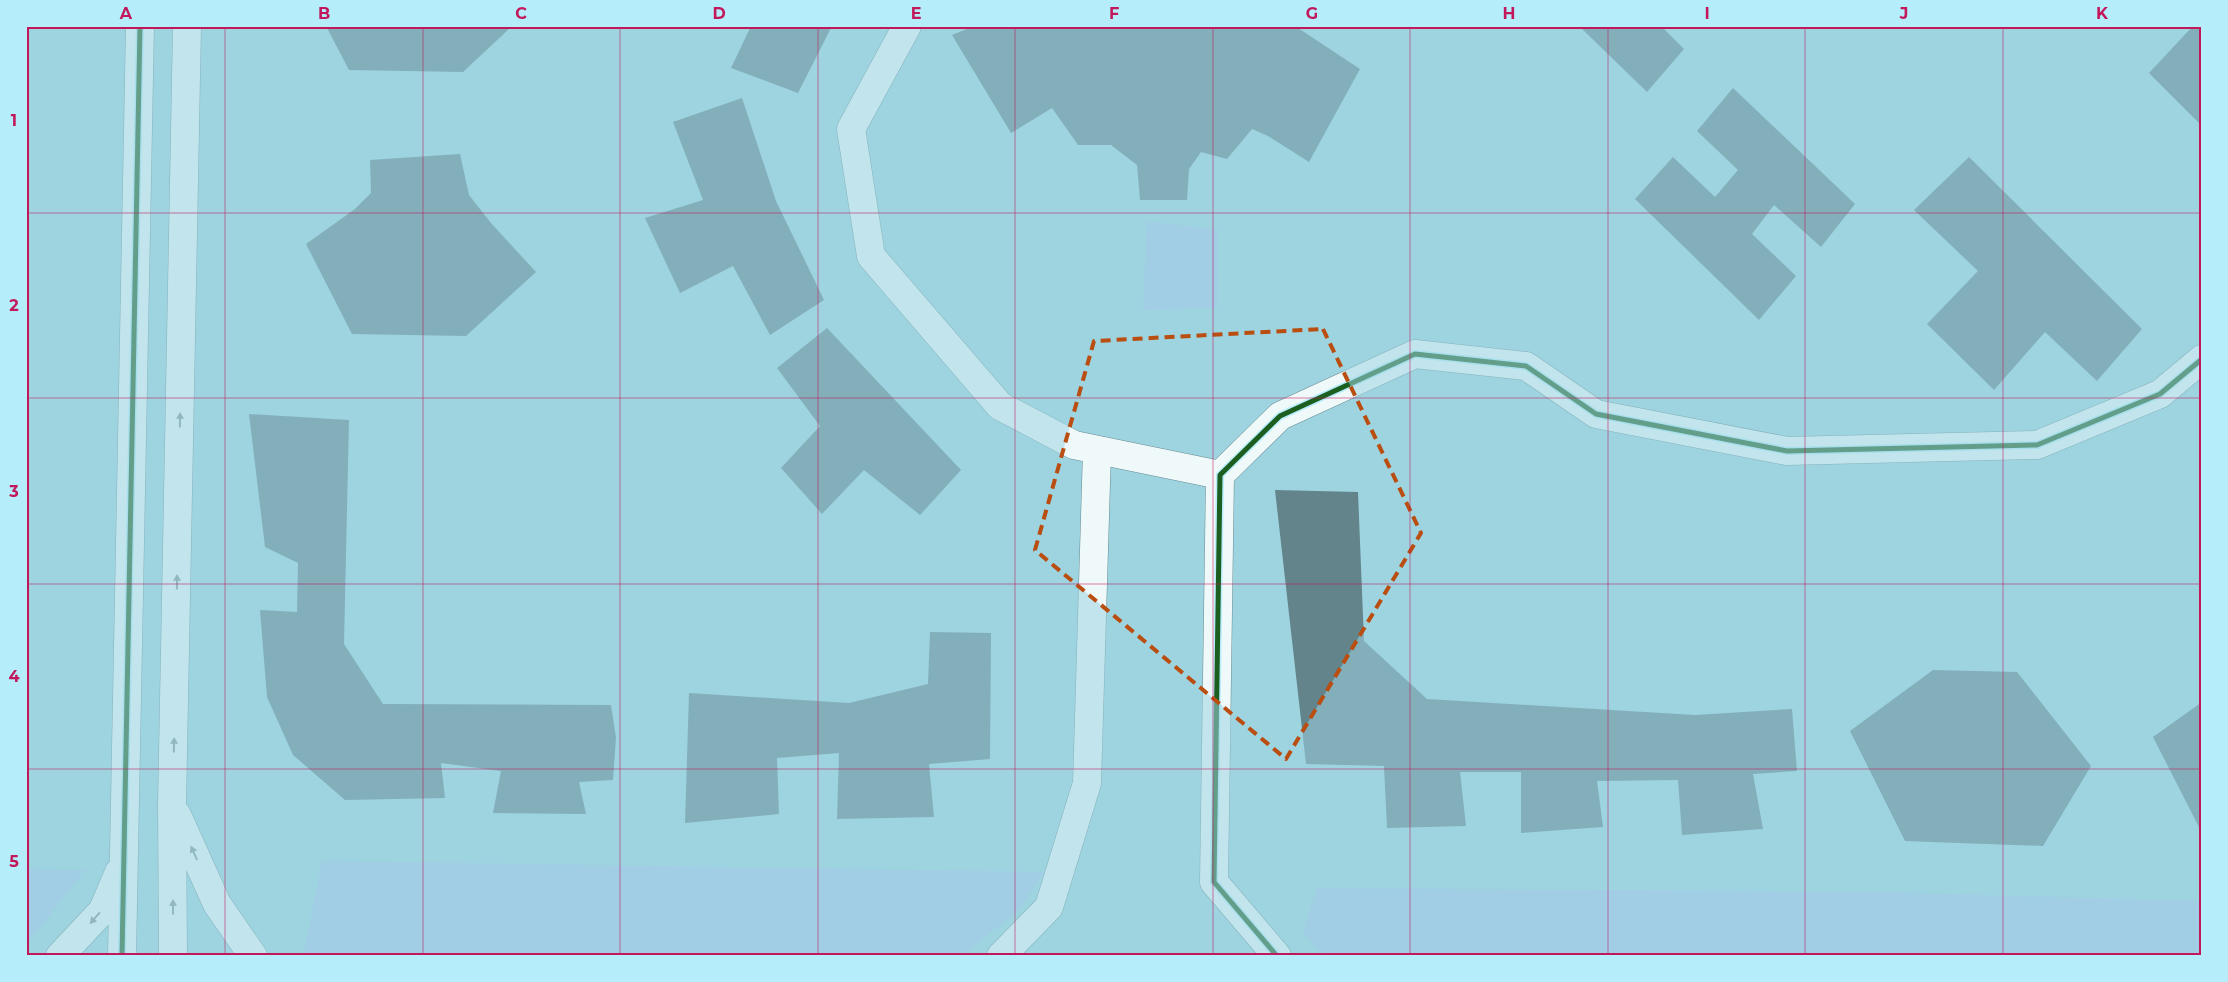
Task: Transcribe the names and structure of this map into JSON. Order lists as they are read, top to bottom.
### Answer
{
  "grid": {
    "columns": [
      "A",
      "B",
      "C",
      "D",
      "E",
      "F",
      "G",
      "H",
      "I",
      "J",
      "K"
    ],
    "rows": [
      "1",
      "2",
      "3",
      "4",
      "5"
    ]
  }
}
